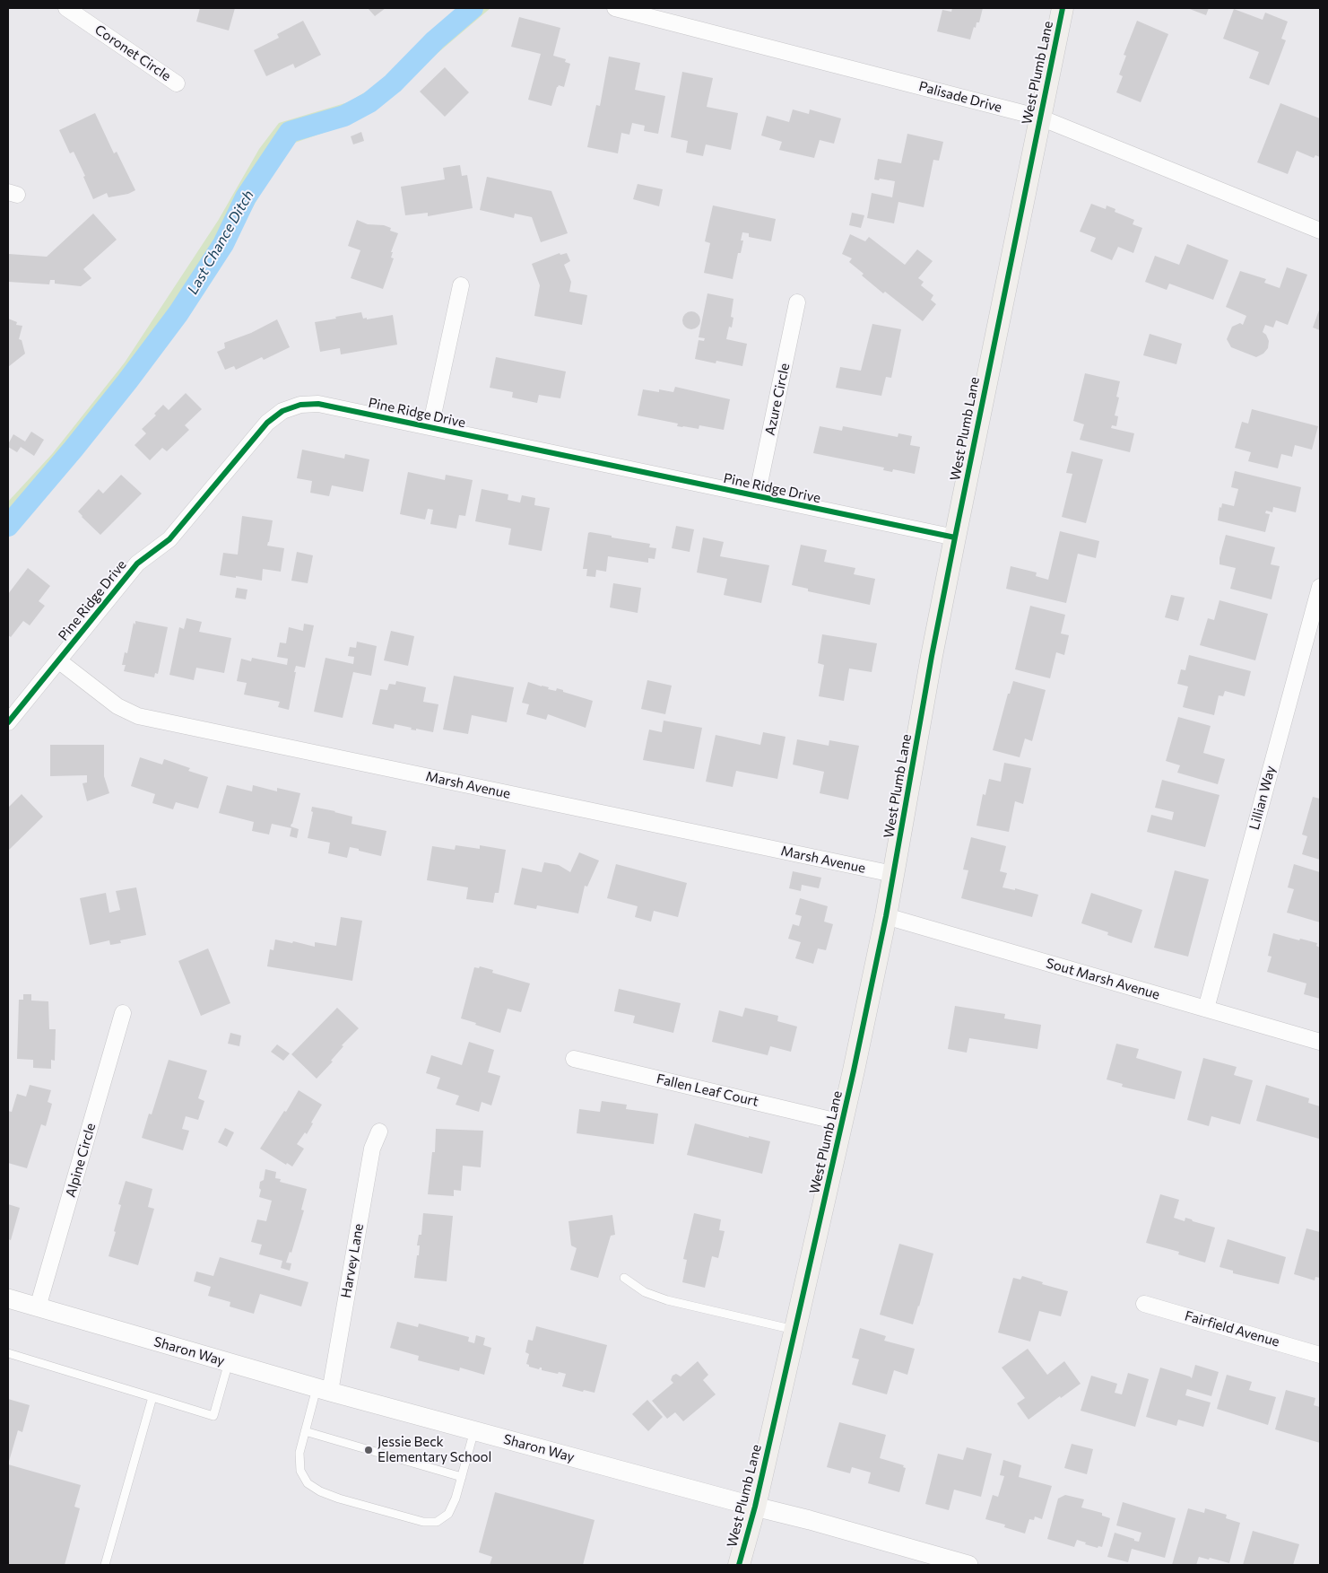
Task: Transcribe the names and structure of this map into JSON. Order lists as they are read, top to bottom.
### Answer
{
  "streets": {
    "main road": ["West Plumb Lane"],
    "street": [
      "Coronet Circle",
      "Palisade Drive",
      "Azure Circle",
      "Pine Ridge Drive",
      "Marsh Avenue",
      "Lillian Way",
      "Sout Marsh Avenue",
      "Fallen Leaf Court",
      "Alpine Circle",
      "Harvey Lane",
      "Fairfield Avenue",
      "Sharon Way"
    ]
  },
  "crossings": [
    ["West Plumb Lane", "Palisade Drive"],
    ["West Plumb Lane", "Pine Ridge Drive"],
    ["West Plumb Lane", "Marsh Avenue"],
    ["West Plumb Lane", "Sout Marsh Avenue"],
    ["West Plumb Lane", "Fallen Leaf Court"],
    ["West Plumb Lane", "Sharon Way"],
    ["Azure Circle", "Pine Ridge Drive"],
    ["Pine Ridge Drive", "Marsh Avenue"],
    ["Lillian Way", "Sout Marsh Avenue"],
    ["Alpine Circle", "Sharon Way"],
    ["Harvey Lane", "Sharon Way"]
  ],
  "water": ["Last Chance Ditch"],
  "places": ["Jessie Beck Elementary School"]
}
